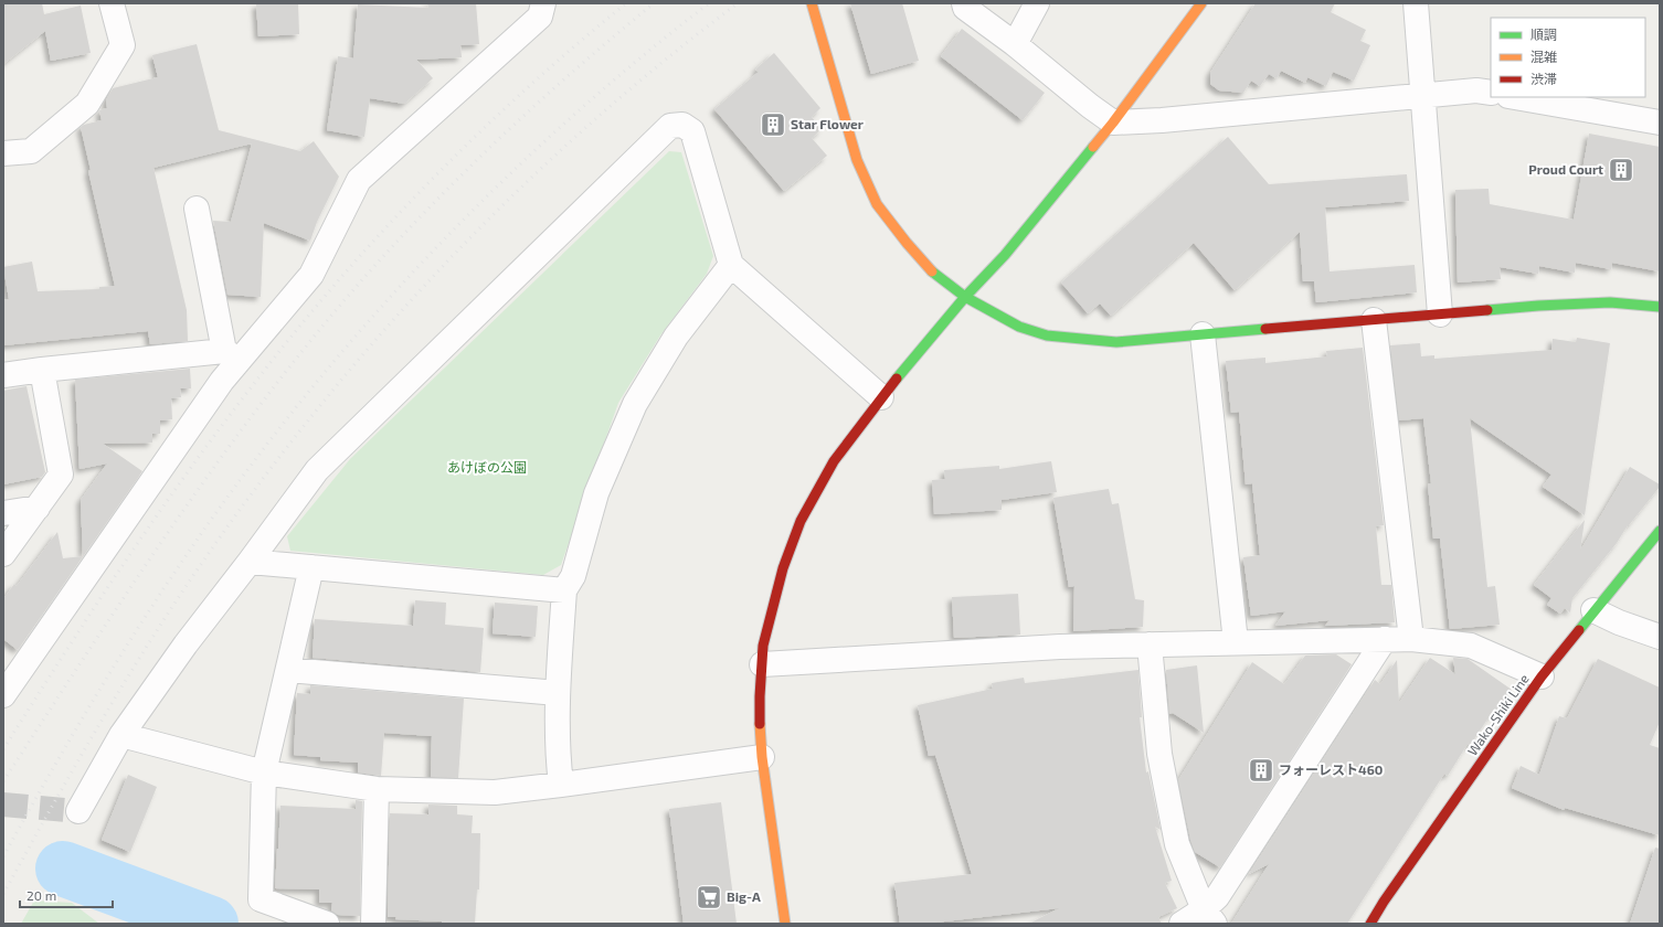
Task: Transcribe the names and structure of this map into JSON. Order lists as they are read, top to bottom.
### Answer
{
  "streets": {
    "street": ["Wako-Shiki Line"]
  },
  "parks": ["あけぼの公園"],
  "places": {
    "building": ["Star Flower", "Proud Court", "フォーレスト460"],
    "supermarket": ["Big-A"]
  },
  "legend": ["順調", "混雑", "渋滞"],
  "scale_bar": "20 m"
}
